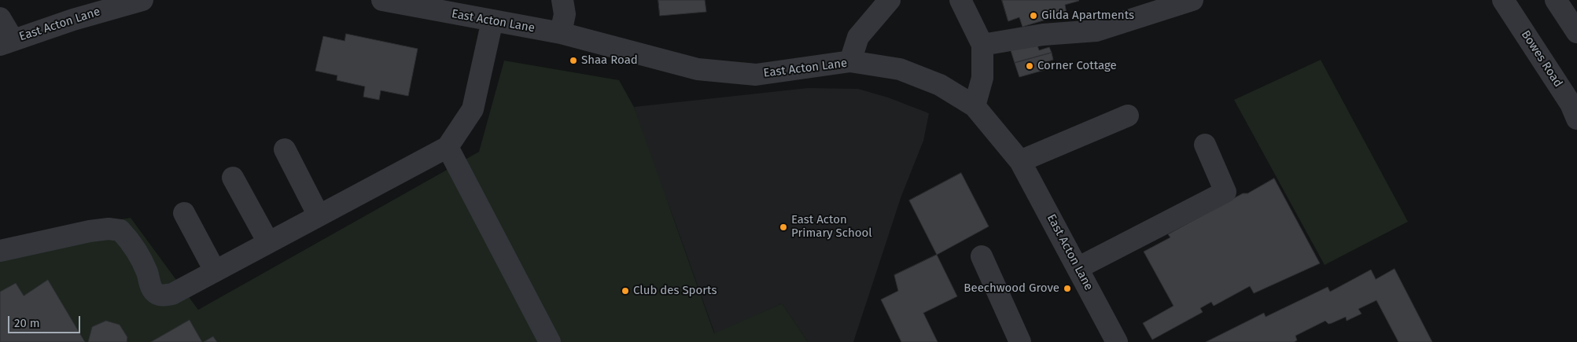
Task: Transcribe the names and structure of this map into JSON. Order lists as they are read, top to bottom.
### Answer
{
  "streets": {
    "street": ["East Acton Lane", "Bowes Road"]
  },
  "places": [
    "Gilda Apartments",
    "Shaa Road",
    "Corner Cottage",
    "East Acton Primary School",
    "Beechwood Grove",
    "Club des Sports"
  ],
  "scale_bar": "20 m"
}
